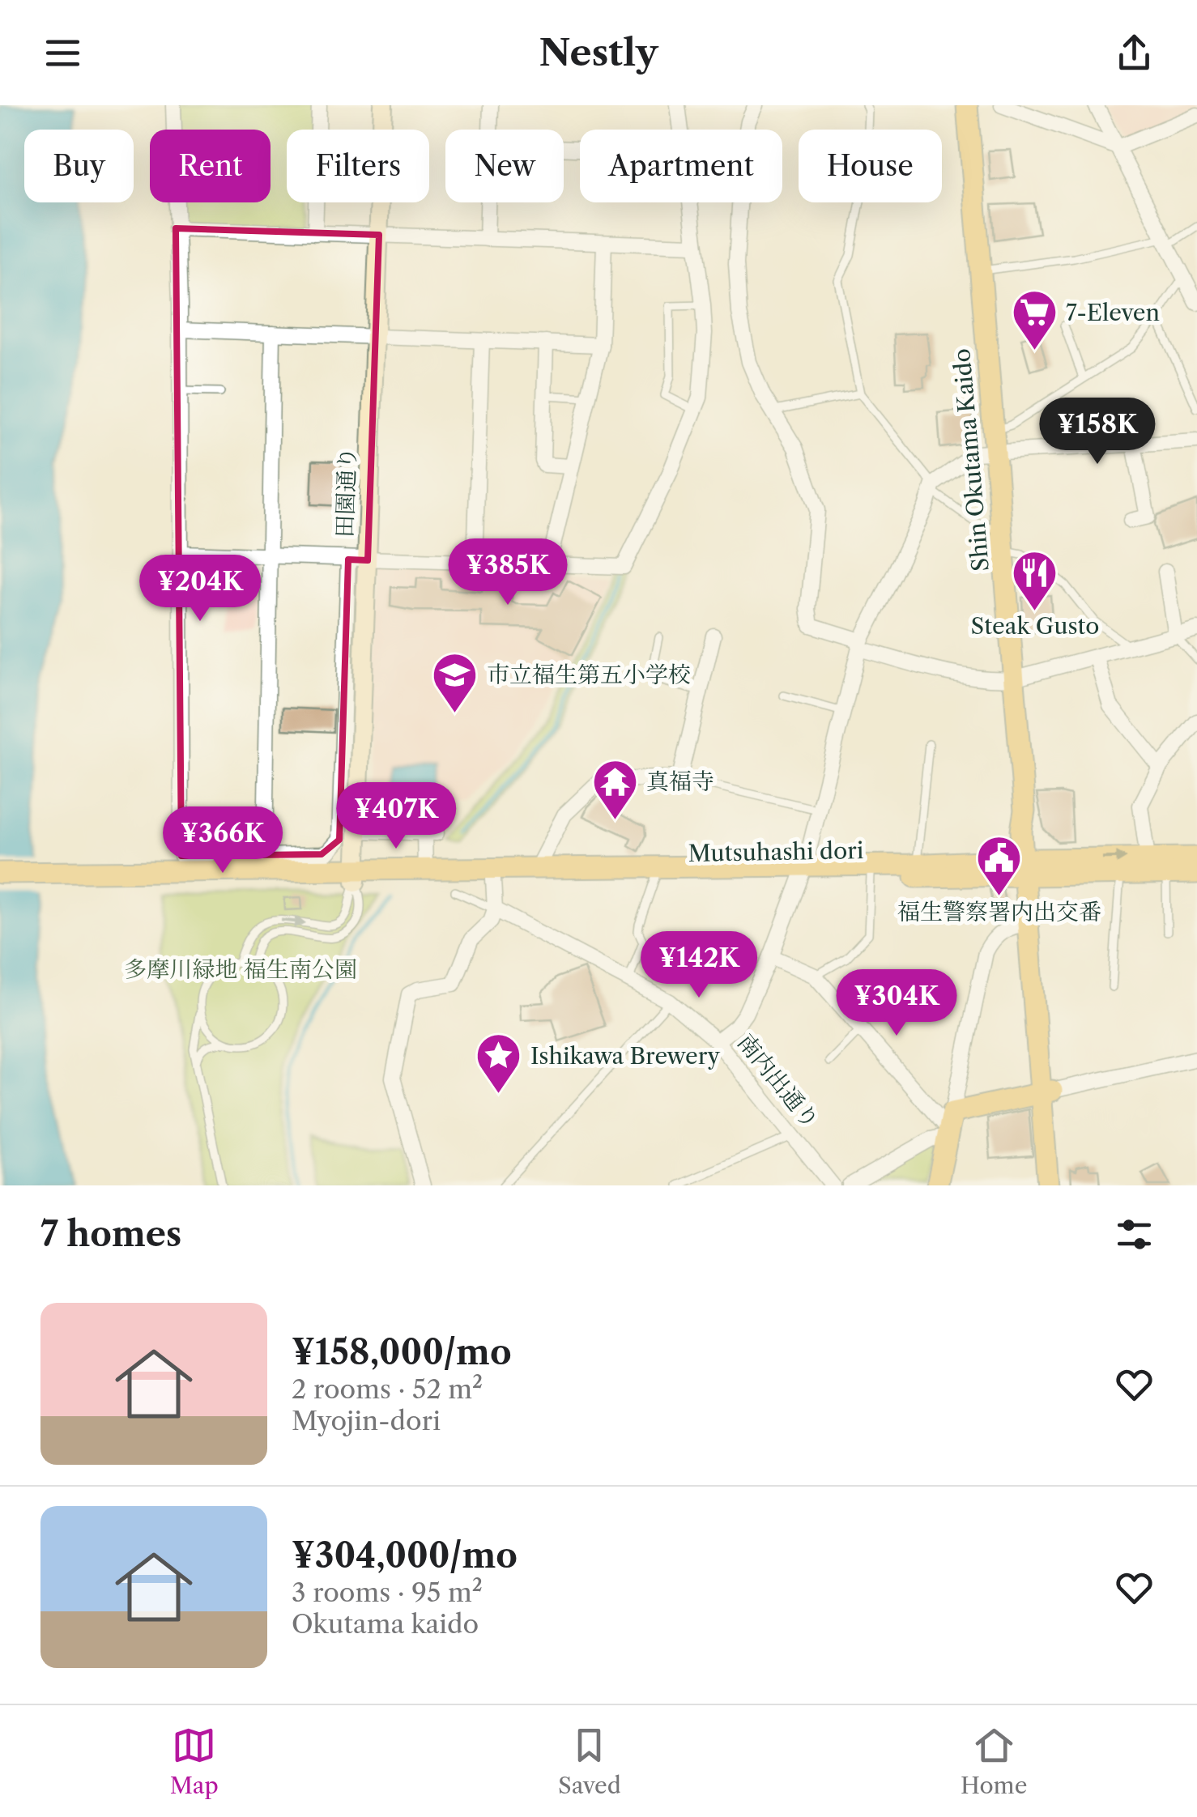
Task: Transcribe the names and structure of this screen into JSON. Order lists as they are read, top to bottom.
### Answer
{
  "streets": {
    "main road": ["Shin Okutama Kaido", "Mutsuhashi dori"],
    "street": ["田園通り", "南内出通り"]
  },
  "crossings": [
    ["Shin Okutama Kaido", "Mutsuhashi dori"],
    ["田園通り", "Mutsuhashi dori"]
  ],
  "parks": ["多摩川緑地 福生南公園"],
  "places": {
    "supermarket": ["7-Eleven"],
    "restaurant": ["Steak Gusto"],
    "school or university": ["市立福生第五小学校"],
    "temple": ["真福寺"],
    "public building": ["福生警察署内出交番"],
    "place": ["Ishikawa Brewery"]
  },
  "page": {
    "header": "Nestly",
    "chip": [
      "Buy",
      "Rent",
      "Filters",
      "New",
      "Apartment",
      "House"
    ],
    "price": [
      "¥158K",
      "¥385K",
      "¥204K",
      "¥407K",
      "¥366K",
      "¥142K",
      "¥304K"
    ],
    "heading": "7 homes",
    "list": [
      {
        "name": "¥158,000/mo",
        "note": "2 rooms · 52 m² · Myojin-dori"
      },
      {
        "name": "¥304,000/mo",
        "note": "3 rooms · 95 m² · Okutama kaido"
      }
    ],
    "tabs": ["Map", "Saved", "Home"]
  }
}
